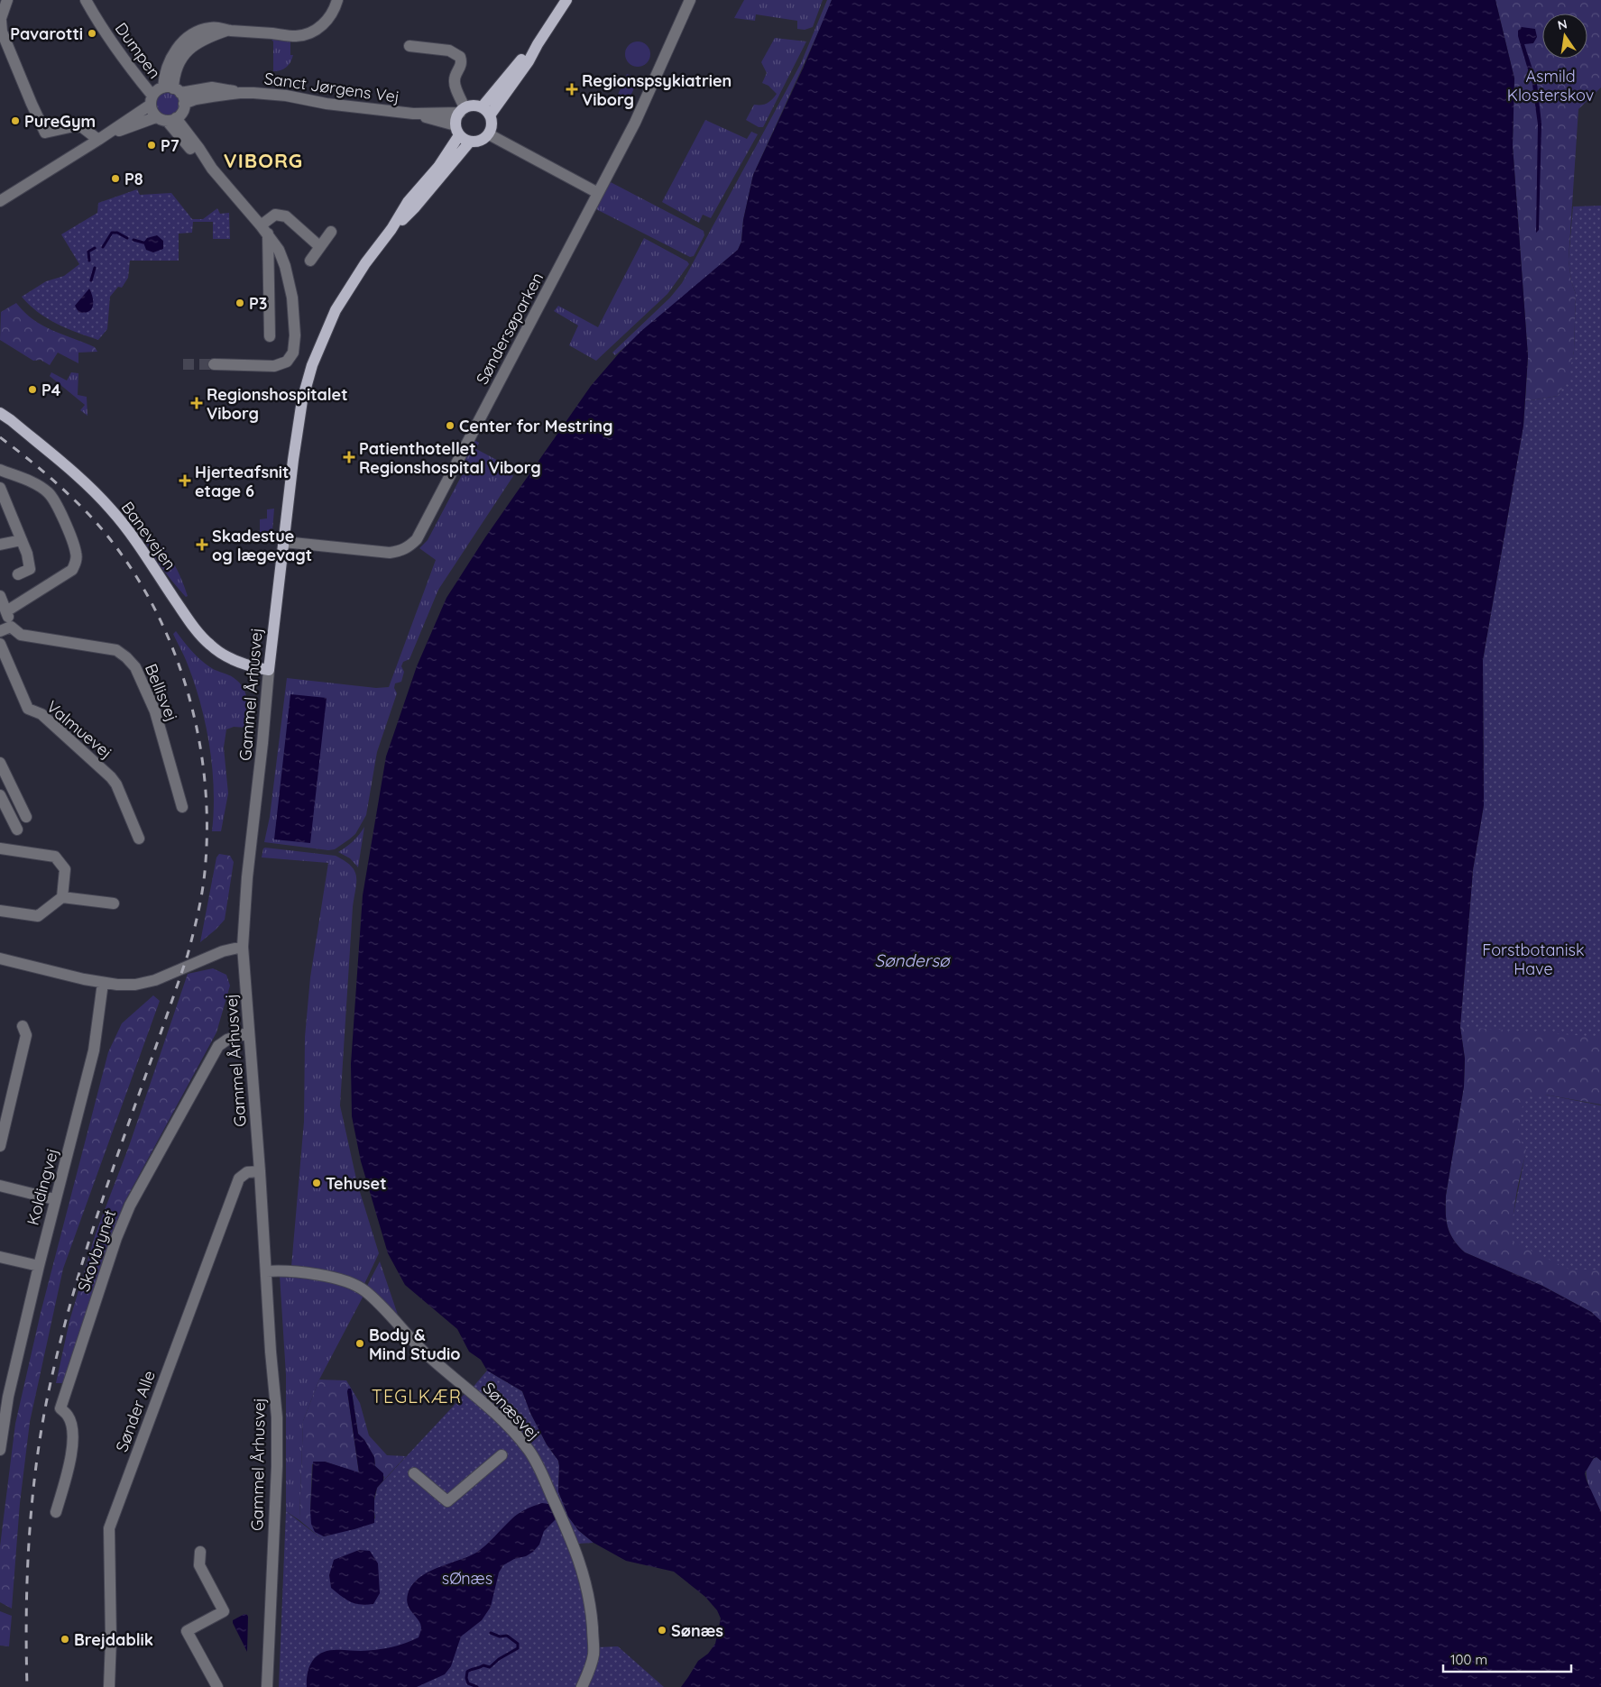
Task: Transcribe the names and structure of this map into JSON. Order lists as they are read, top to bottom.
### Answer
{
  "streets": {
    "main road": ["Banevejen", "Gammel Århusvej"],
    "street": [
      "Dumpen",
      "Sanct Jørgens Vej",
      "Søndersøparken",
      "Bellisvej",
      "Valmuevej",
      "Koldingvej",
      "Skovbrynet",
      "Sønder Alle",
      "Sønæsvej"
    ]
  },
  "crossings": [
    ["Dumpen", "Sanct Jørgens Vej"],
    ["Søndersøparken", "Gammel Århusvej"],
    ["Banevejen", "Gammel Århusvej"],
    ["Gammel Århusvej", "Skovbrynet"],
    ["Gammel Århusvej", "Sønder Alle"],
    ["Gammel Århusvej", "Sønæsvej"]
  ],
  "districts": ["VIBORG", "TEGLKÆR"],
  "water": ["Søndersø"],
  "parks": ["Asmild Klosterskov", "Forstbotanisk Have", "sØnæs"],
  "places": {
    "other": [
      "Pavarotti",
      "PureGym",
      "P7",
      "P8",
      "P3",
      "P4",
      "Center for Mestring",
      "Tehuset",
      "Body & Mind Studio",
      "Sønæs",
      "Brejdablik"
    ],
    "health": [
      "Regionspsykiatrien Viborg",
      "Regionshospitalet Viborg",
      "Patienthotellet Regionshospital Viborg",
      "Hjerteafsnit etage 6",
      "Skadestue og lægevagt"
    ]
  },
  "scale_bar": "100 m",
  "north": "top"
}
